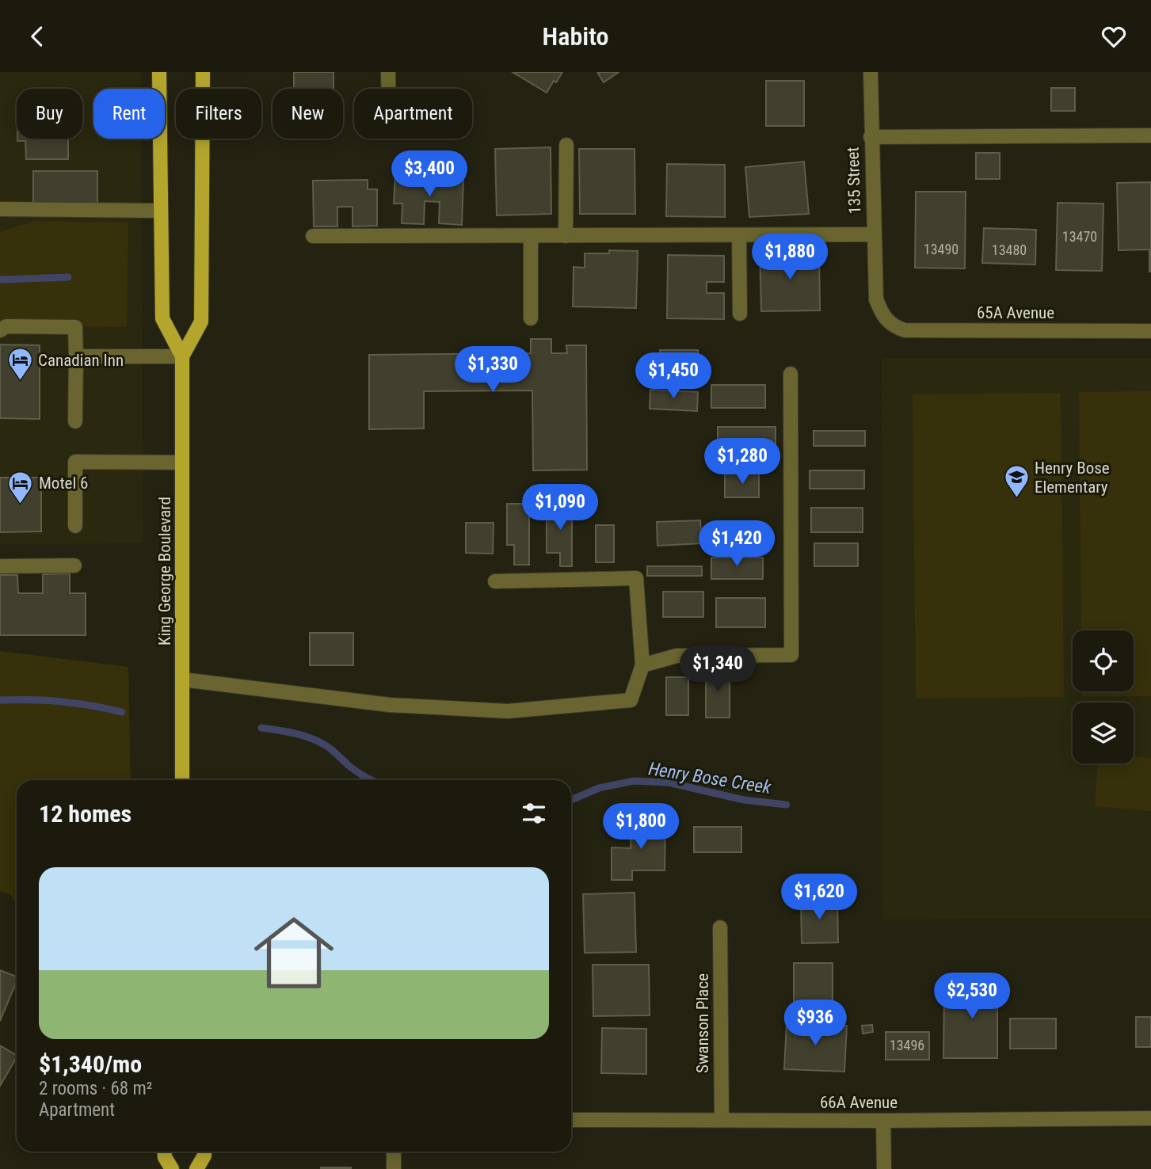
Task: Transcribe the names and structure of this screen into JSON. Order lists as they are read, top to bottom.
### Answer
{
  "streets": {
    "main road": ["King George Boulevard"],
    "street": [
      "135 Street",
      "65A Avenue",
      "Swanson Place",
      "66A Avenue"
    ]
  },
  "crossings": [
    ["135 Street", "65A Avenue"],
    ["Swanson Place", "66A Avenue"]
  ],
  "water": ["Henry Bose Creek"],
  "places": {
    "hotel": ["Canadian Inn", "Motel 6"],
    "school or university": ["Henry Bose Elementary"]
  },
  "house_numbers": [
    "13470",
    "13490",
    "13480",
    "13496"
  ],
  "page": {
    "header": "Habito",
    "chip": [
      "Buy",
      "Rent",
      "Filters",
      "New",
      "Apartment"
    ],
    "price": [
      "$3,400",
      "$1,880",
      "$1,330",
      "$1,450",
      "$1,280",
      "$1,090",
      "$1,420",
      "$1,340",
      "$1,800",
      "$1,620",
      "$2,530",
      "$936"
    ],
    "heading": "12 homes",
    "list": [
      {
        "name": "$1,340/mo",
        "note": "2 rooms · 68 m² · Apartment"
      }
    ]
  }
}
